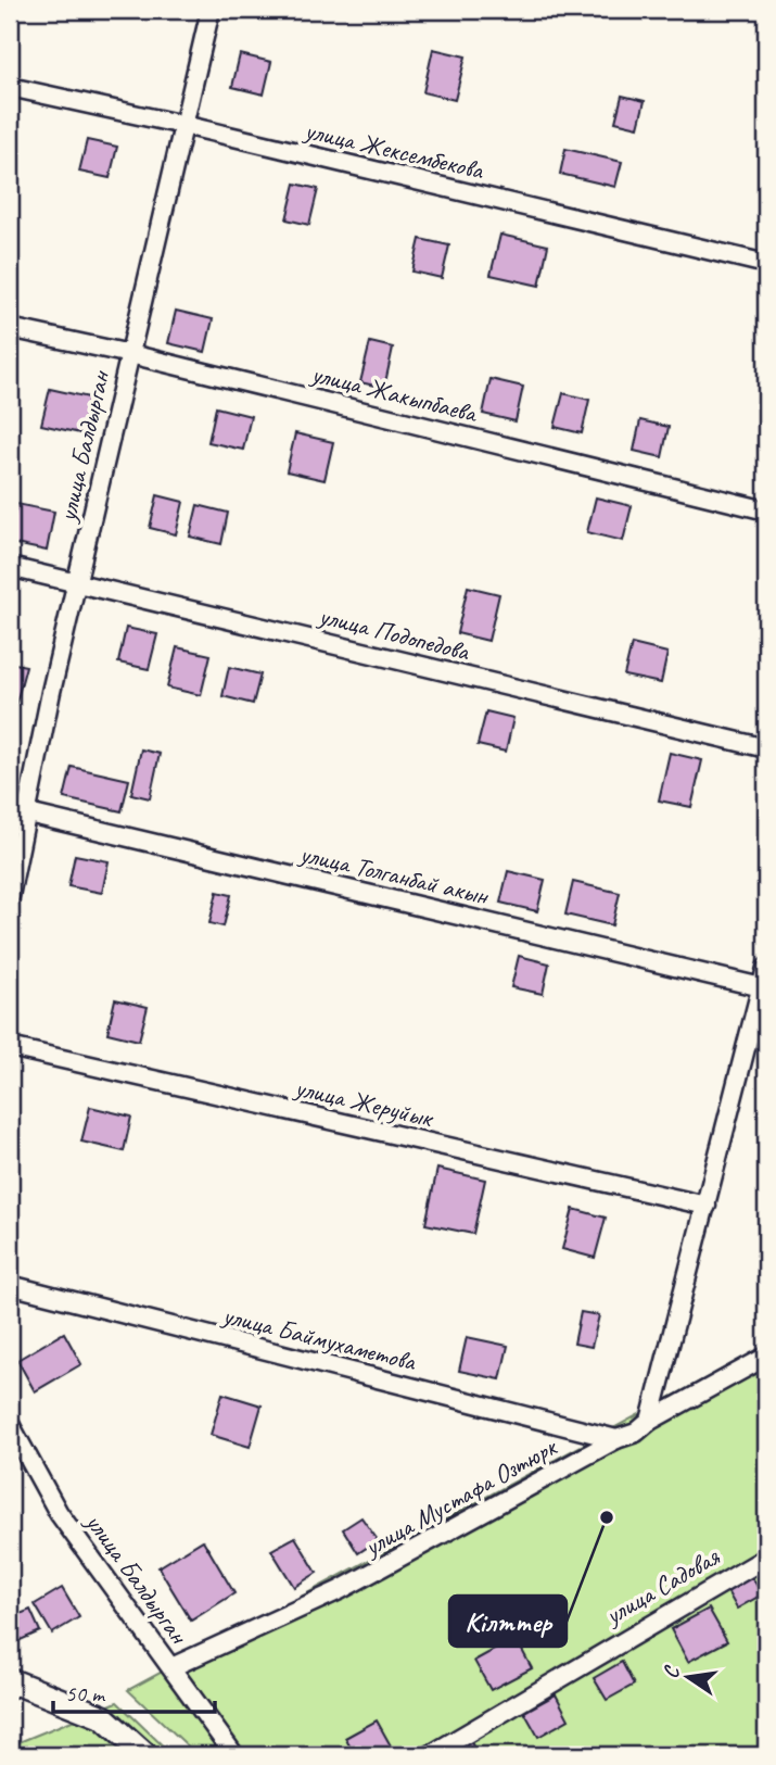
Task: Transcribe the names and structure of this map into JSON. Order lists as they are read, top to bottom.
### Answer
{
  "streets": {
    "street": [
      "улица Жексембекова",
      "улица Жакыпбаева",
      "улица Балдырган",
      "улица Подопедова",
      "улица Толганбай акын",
      "улица Жеруйык",
      "улица Баймухаметова",
      "улица Мустафа Озтюрк",
      "улица Садовая"
    ]
  },
  "crossings": [
    ["улица Жексембекова", "улица Балдырган"],
    ["улица Жакыпбаева", "улица Балдырган"],
    ["улица Балдырган", "улица Подопедова"],
    ["улица Балдырган", "улица Толганбай акын"],
    ["улица Балдырган", "улица Мустафа Озтюрк"],
    ["улица Баймухаметова", "улица Мустафа Озтюрк"]
  ],
  "places": ["Кілттер"],
  "scale_bar": "50 m",
  "north": "left"
}
